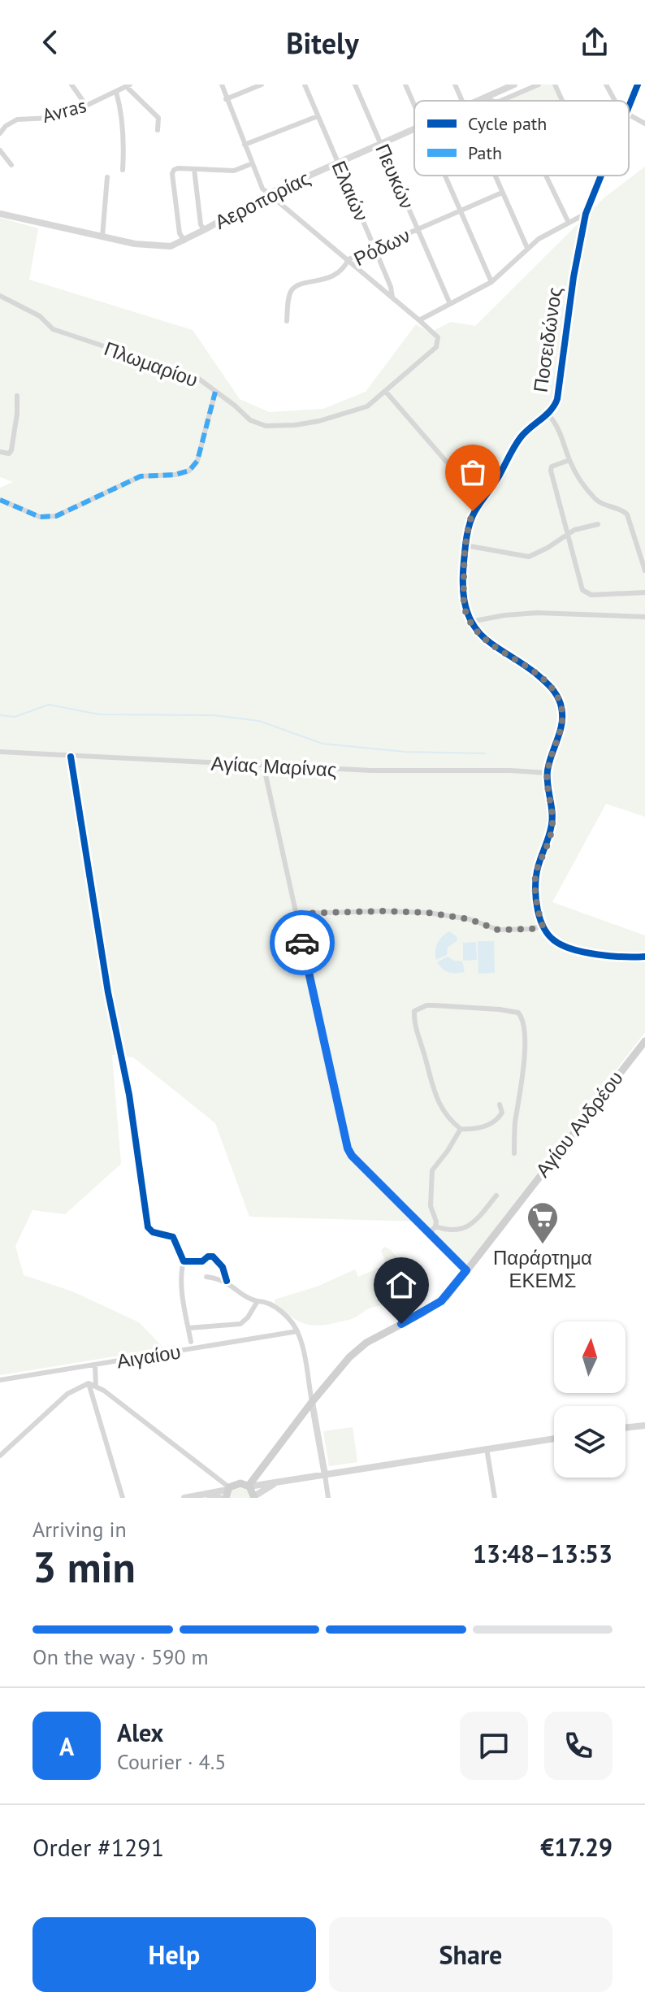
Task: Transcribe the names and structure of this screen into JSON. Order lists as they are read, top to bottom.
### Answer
{
  "streets": {
    "main road": ["Αγίου Ανδρέου"],
    "street": [
      "Avras",
      "Πευκών",
      "Ελαιών",
      "Αεροπορίας",
      "Ρόδων",
      "Ποσειδώνος",
      "Πλωμαρίου",
      "Αγίας Μαρίνας",
      "Αιγαίου"
    ]
  },
  "crossings": [
    ["Πευκών", "Αεροπορίας"],
    ["Πευκών", "Ρόδων"],
    ["Ελαιών", "Αεροπορίας"],
    ["Ελαιών", "Ρόδων"]
  ],
  "places": {
    "supermarket": ["Παράρτημα ΕΚΕΜΣ"]
  },
  "legend": ["Cycle path", "Path"],
  "north": "top",
  "page": {
    "header": "Bitely",
    "heading": ["3 min", "Arriving in", "13:48–13:53"],
    "panel": [
      "Alex",
      "Courier · 4.5",
      "Order #1291",
      "€17.29"
    ],
    "bar": "On the way · 590 m",
    "round": "A",
    "buttons": ["Help", "Share"]
  }
}
